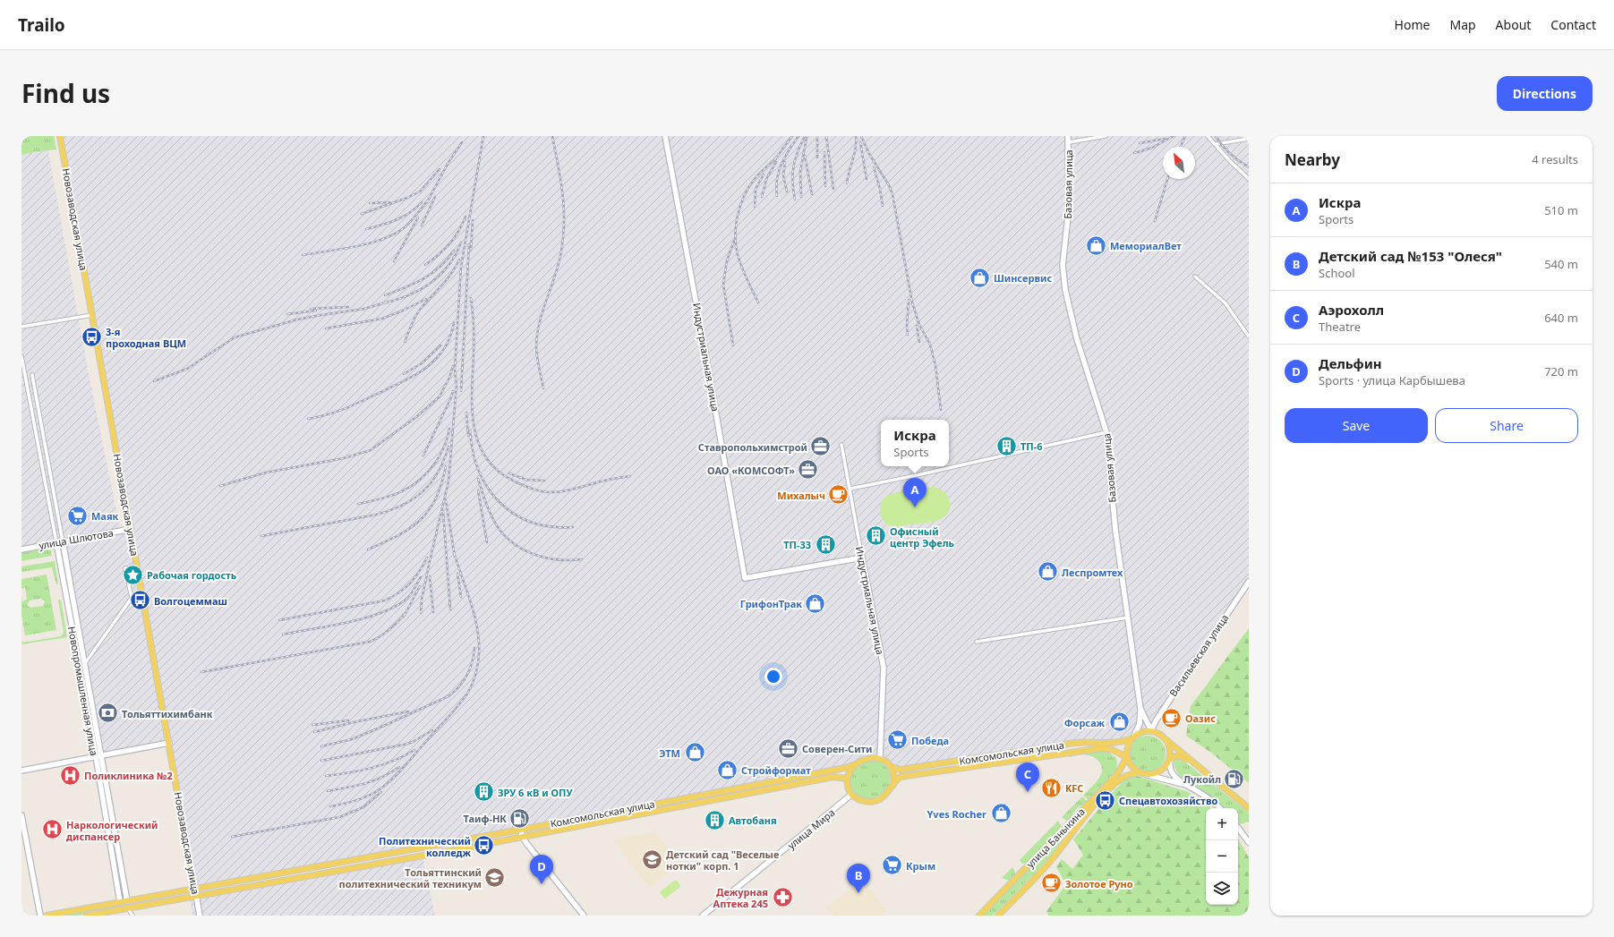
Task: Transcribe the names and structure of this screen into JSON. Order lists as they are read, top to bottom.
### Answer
{
  "streets": {
    "main road": ["Новозаводская улица", "Комсомольская улица", "улица Баныкина"],
    "street": [
      "Базовая улица",
      "Индустриальная улица",
      "улица Шлютова",
      "Васильевская улица",
      "Новопромышленная улица",
      "улица Мира"
    ]
  },
  "crossings": [
    ["Базовая улица", "Васильевская улица"],
    ["Базовая улица", "Комсомольская улица"],
    ["Базовая улица", "улица Баныкина"],
    ["Новозаводская улица", "улица Шлютова"],
    ["Новозаводская улица", "Комсомольская улица"],
    ["Индустриальная улица", "Комсомольская улица"],
    ["Индустриальная улица", "улица Мира"],
    ["улица Шлютова", "Новопромышленная улица"],
    ["Васильевская улица", "Комсомольская улица"],
    ["Васильевская улица", "улица Баныкина"],
    ["Новопромышленная улица", "Комсомольская улица"],
    ["Комсомольская улица", "улица Мира"],
    ["Комсомольская улица", "улица Баныкина"]
  ],
  "places": {
    "shop": [
      "МемориалВет",
      "Шинсервис",
      "Леспромтех",
      "ГрифонТрак",
      "Форсаж",
      "ЭТМ",
      "Стройформат",
      "Yves Rocher"
    ],
    "bus stop": [
      "3-я проходная ВЦМ",
      "Волгоцеммаш",
      "Спецавтохозяйство",
      "Политехнический колледж"
    ],
    "building": [
      "ТП-6",
      "Офисный центр Эфель",
      "ТП-33",
      "ЗРУ 6 кВ и ОПУ",
      "Автобаня"
    ],
    "office": ["Ставропольхимстрой", "ОАО «КОМСОФТ»", "Соверен-Сити"],
    "cafe": ["Михалыч", "Оазис", "Золотое Руно"],
    "supermarket": ["Маяк", "Победа", "Крым"],
    "place": ["Рабочая гордость"],
    "bank": ["Тольяттихимбанк"],
    "hospital": ["Поликлиника №2", "Наркологический диспансер"],
    "fuel station": ["Лукойл", "Таиф-НК"],
    "restaurant": ["KFC"],
    "school or university": ["Детский сад \"Веселые нотки\" корп. 1", "Тольяттинский политехнический техникум"],
    "pharmacy": ["Дежурная Аптека 245"]
  },
  "north": "top left",
  "page": {
    "header": "Trailo",
    "nav": [
      "Home",
      "Map",
      "About",
      "Contact"
    ],
    "title": "Find us",
    "buttons": [
      "Directions",
      ["Save", "Share"]
    ],
    "heading": ["Nearby", "4 results"],
    "list": [
      {
        "mark": "A",
        "name": "Искра",
        "note": "Sports",
        "value": "510 m"
      },
      {
        "mark": "B",
        "name": "Детский сад №153 \"Олеся\"",
        "note": "School",
        "value": "540 m"
      },
      {
        "mark": "C",
        "name": "Аэрохолл",
        "note": "Theatre",
        "value": "640 m"
      },
      {
        "mark": "D",
        "name": "Дельфин",
        "note": "Sports · улица Карбышева",
        "value": "720 m"
      }
    ],
    "popup": ["Искра", "Sports"],
    "pins": [
      "A",
      "C",
      "D",
      "B"
    ],
    "map_buttons": ["+", "−"]
  }
}
